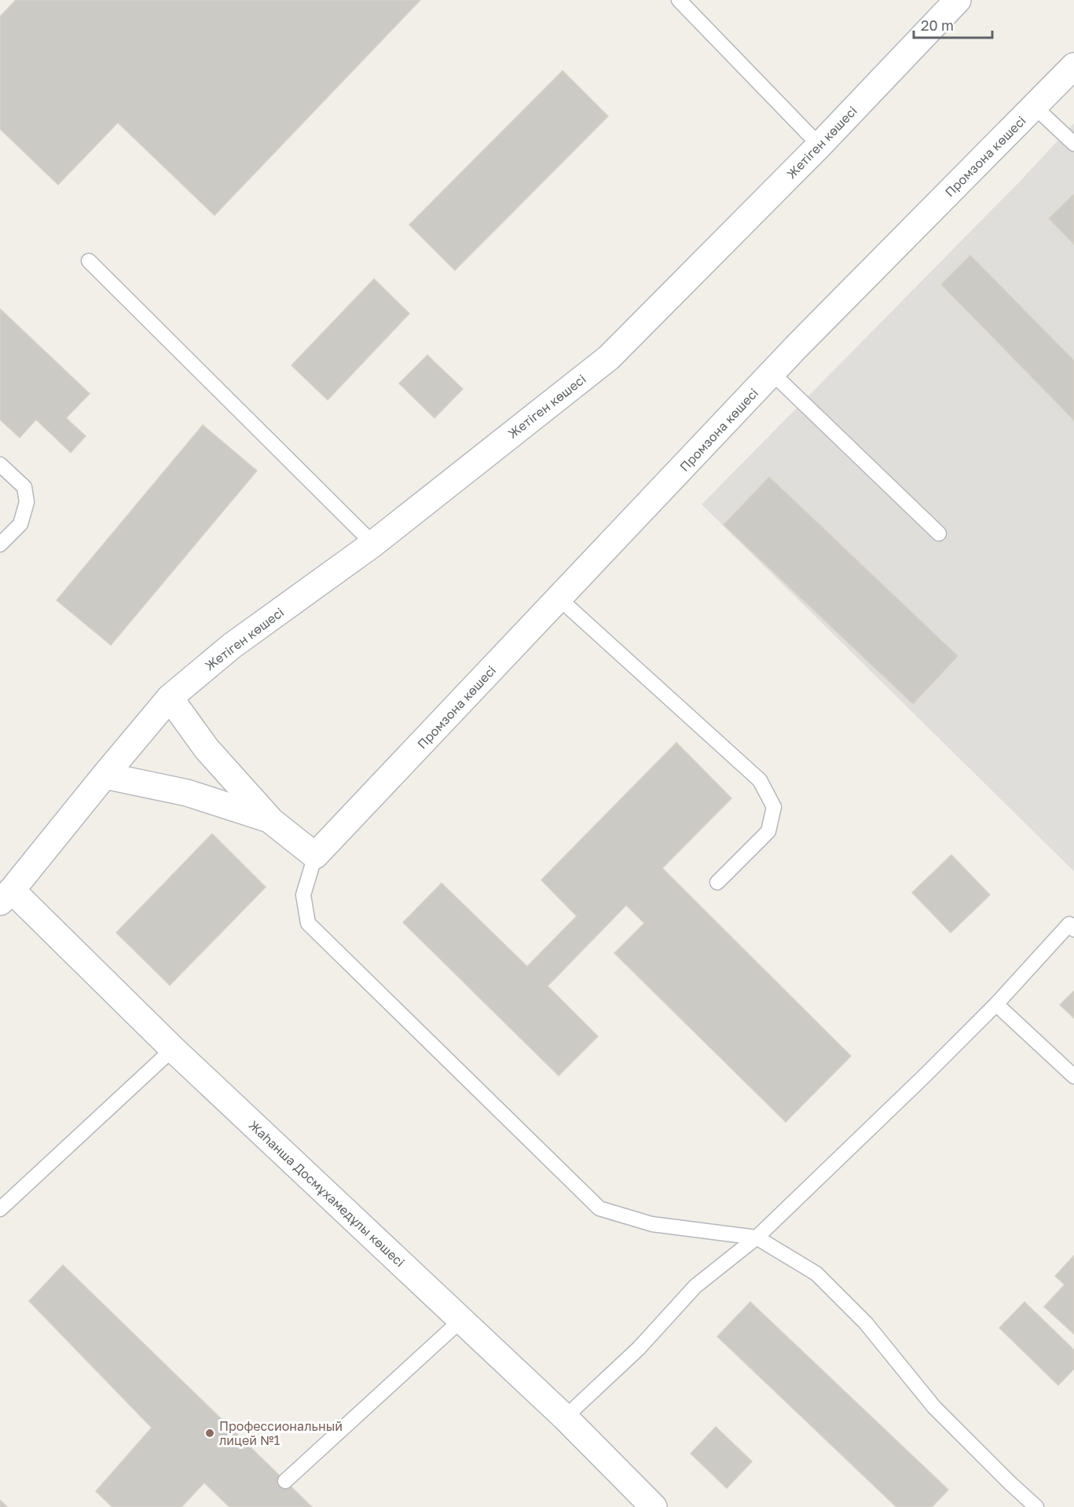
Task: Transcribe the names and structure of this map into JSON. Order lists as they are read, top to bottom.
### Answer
{
  "streets": {
    "street": ["Жетіген көшесі", "Промзона көшесі", "Жаһанша Досмұхамедұлы көшесі"]
  },
  "crossings": [
    ["Жетіген көшесі", "Жаһанша Досмұхамедұлы көшесі"]
  ],
  "places": ["Профессиональный лицей №1"],
  "scale_bar": "20 m"
}
